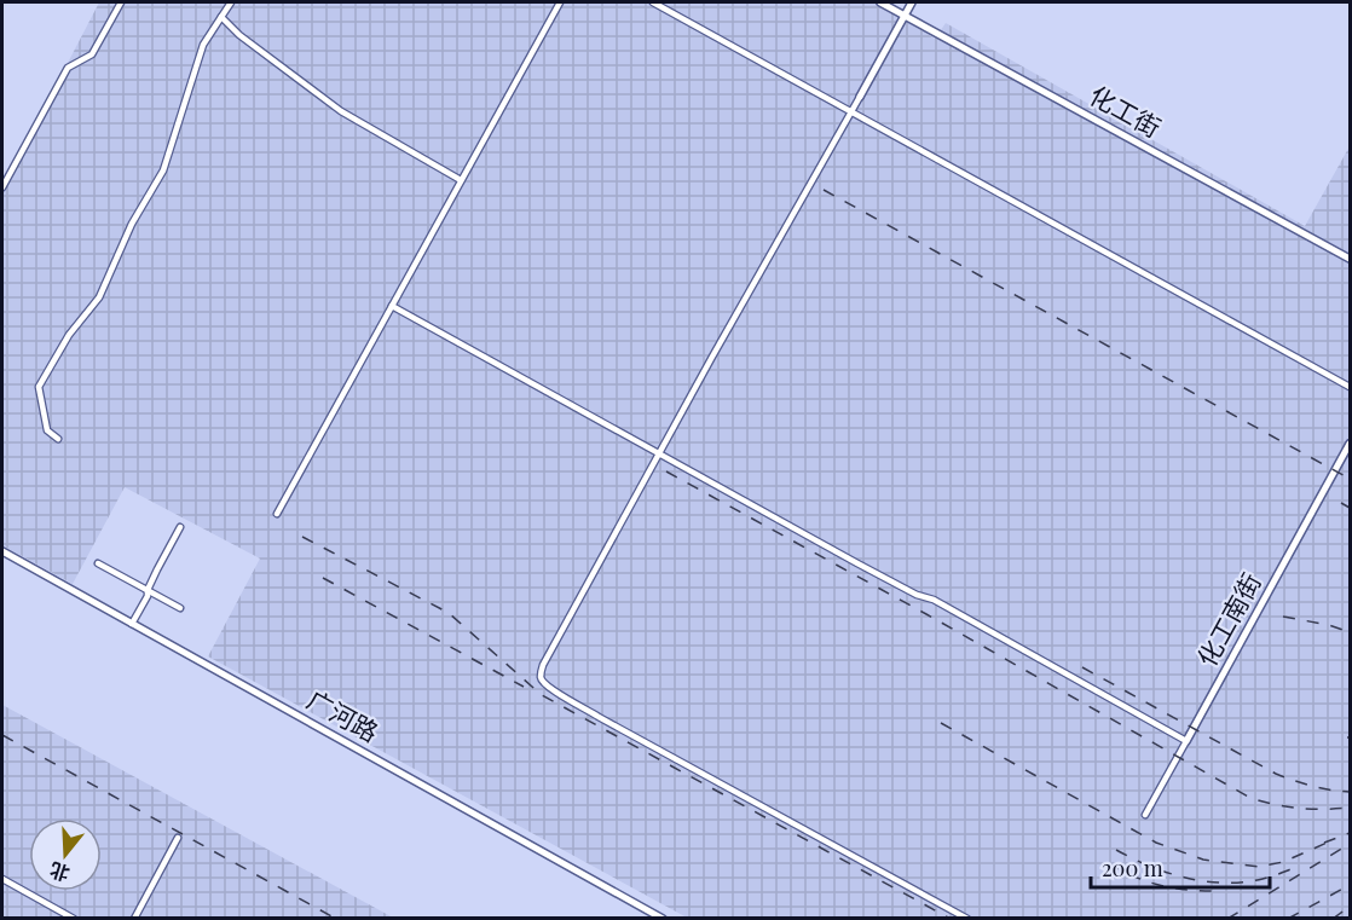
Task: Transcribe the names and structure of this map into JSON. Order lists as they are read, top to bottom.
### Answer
{
  "streets": {
    "street": ["化工街", "化工南街", "广河路"]
  },
  "scale_bar": "200 m",
  "north": "bottom"
}
